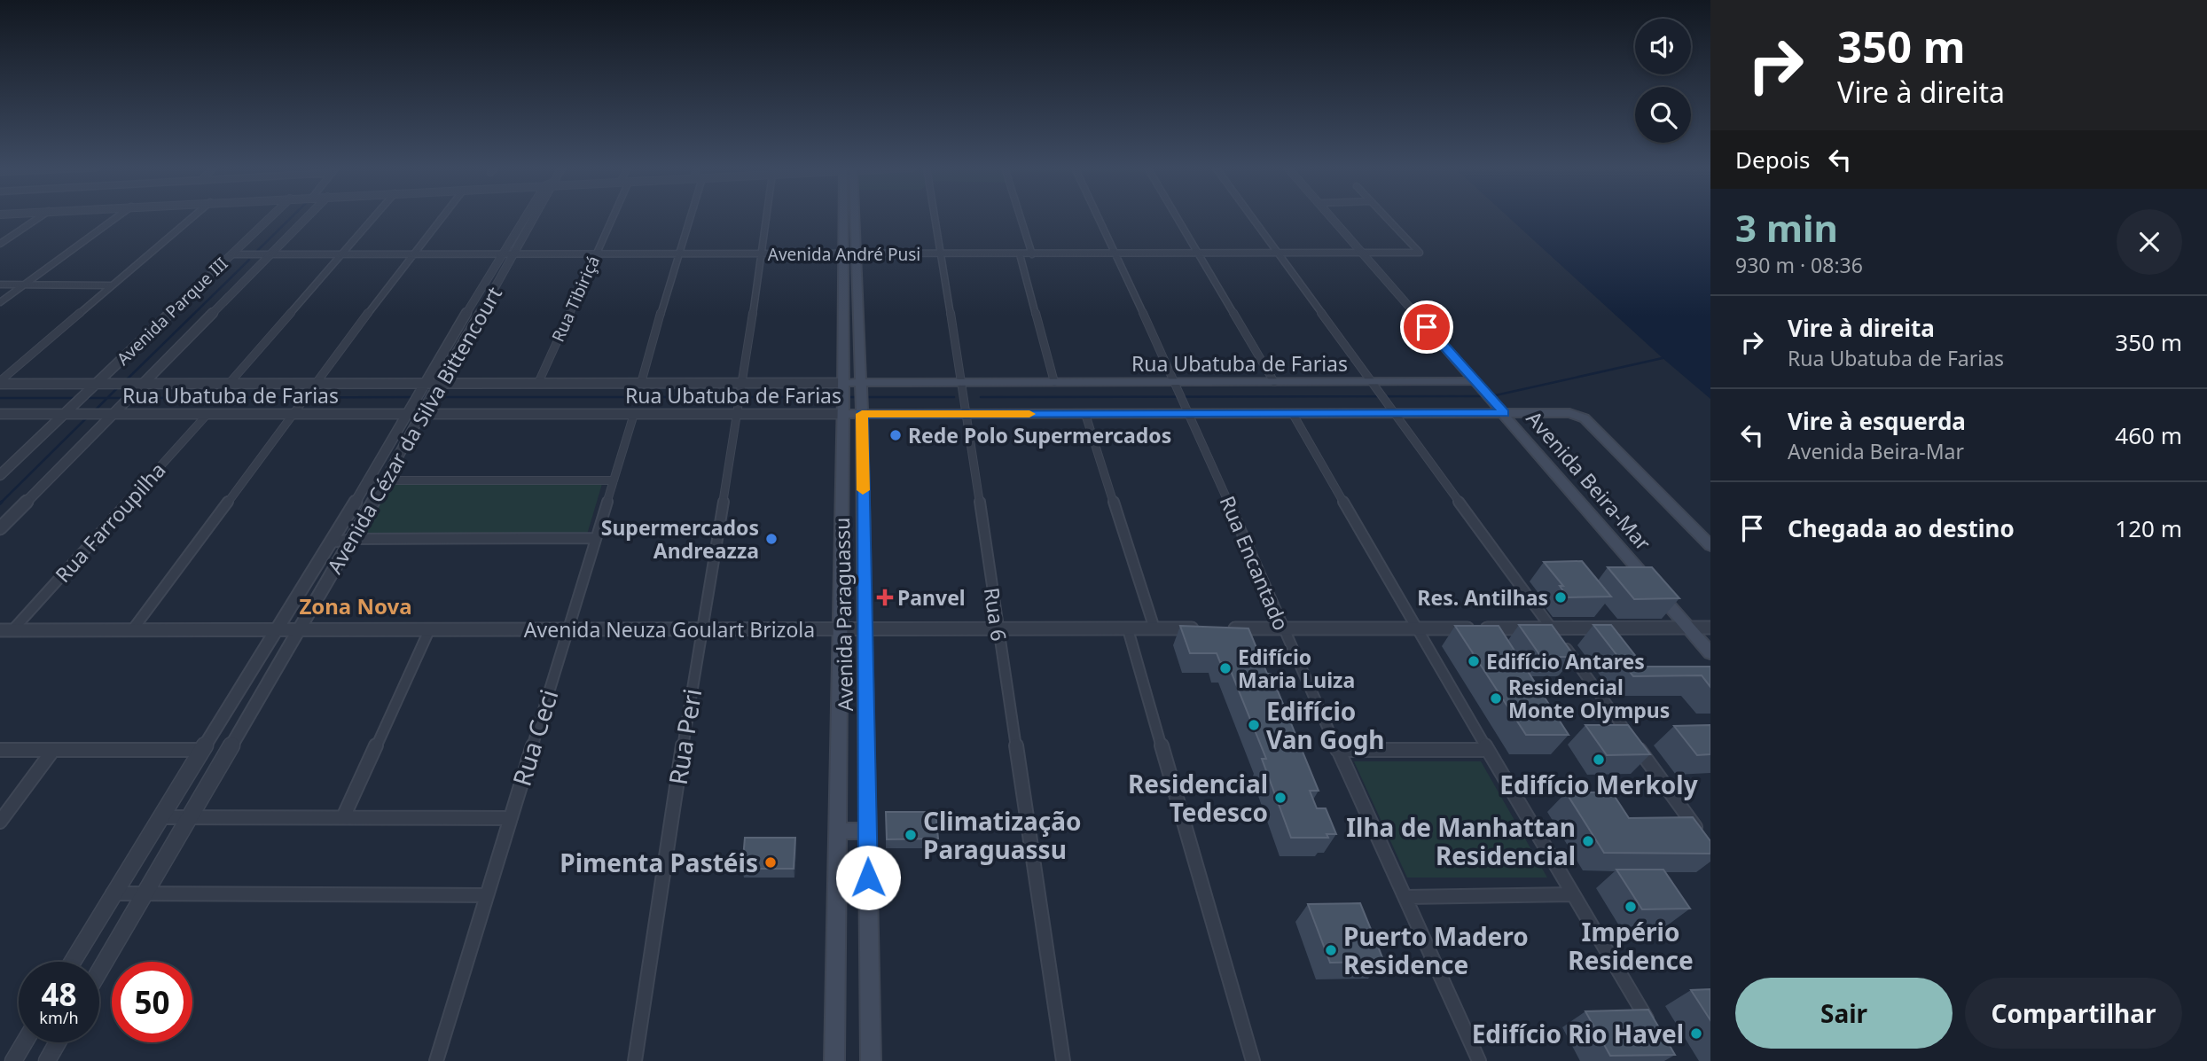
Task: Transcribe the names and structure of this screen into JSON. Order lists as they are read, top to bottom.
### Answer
{
  "streets": {
    "main road": ["Rua Ubatuba de Farias", "Avenida Beira-Mar", "Avenida Paraguassu"],
    "street": [
      "Avenida André Pusi",
      "Rua Tibiriçá",
      "Avenida Parque III",
      "Avenida Cézar da Silva Bittencourt",
      "Rua Farroupilha",
      "Rua Encantado",
      "Rua 6",
      "Avenida Neuza Goulart Brizola",
      "Rua Peri",
      "Rua Ceci"
    ]
  },
  "crossings": [
    ["Avenida André Pusi", "Rua Tibiriçá"],
    ["Avenida André Pusi", "Avenida Parque III"],
    ["Avenida André Pusi", "Avenida Cézar da Silva Bittencourt"],
    ["Avenida André Pusi", "Avenida Beira-Mar"],
    ["Avenida André Pusi", "Rua Encantado"],
    ["Avenida André Pusi", "Avenida Paraguassu"],
    ["Avenida André Pusi", "Rua 6"],
    ["Rua Tibiriçá", "Rua Ubatuba de Farias"],
    ["Avenida Parque III", "Rua Ubatuba de Farias"],
    ["Rua Ubatuba de Farias", "Avenida Cézar da Silva Bittencourt"],
    ["Rua Ubatuba de Farias", "Avenida Beira-Mar"],
    ["Rua Ubatuba de Farias", "Rua Farroupilha"],
    ["Rua Ubatuba de Farias", "Rua Encantado"],
    ["Rua Ubatuba de Farias", "Avenida Paraguassu"],
    ["Rua Ubatuba de Farias", "Rua 6"],
    ["Rua Ubatuba de Farias", "Rua Peri"],
    ["Rua Ubatuba de Farias", "Rua Ceci"],
    ["Avenida Cézar da Silva Bittencourt", "Avenida Neuza Goulart Brizola"],
    ["Rua Farroupilha", "Avenida Neuza Goulart Brizola"],
    ["Avenida Paraguassu", "Avenida Neuza Goulart Brizola"],
    ["Rua 6", "Avenida Neuza Goulart Brizola"],
    ["Avenida Neuza Goulart Brizola", "Rua Peri"],
    ["Avenida Neuza Goulart Brizola", "Rua Ceci"]
  ],
  "districts": ["Zona Nova"],
  "places": {
    "other": [
      "Rede Polo Supermercados",
      "Supermercados Andreazza",
      "Res. Antilhas",
      "Edifício Antares",
      "Edifício Maria Luiza",
      "Residencial Monte Olympus",
      "Edifício Van Gogh",
      "Edifício Merkoly",
      "Residencial Tedesco",
      "Climatização Paraguassu",
      "Ilha de Manhattan Residencial",
      "Pimenta Pastéis",
      "Império Residence",
      "Puerto Madero Residence",
      "Edifício Rio Havel"
    ],
    "health": ["Panvel"]
  },
  "page": {
    "turn": ["350 m", "Vire à direita"],
    "then": "Depois",
    "heading": ["3 min", "930 m · 08:36"],
    "list": [
      {
        "name": "Vire à direita",
        "note": "Rua Ubatuba de Farias",
        "value": "350 m"
      },
      {
        "name": "Vire à esquerda",
        "note": "Avenida Beira-Mar",
        "value": "460 m"
      },
      {
        "name": "Chegada ao destino",
        "value": "120 m"
      }
    ],
    "speed": "48 km/h",
    "limit": "50",
    "buttons": ["Sair", "Compartilhar"]
  }
}
